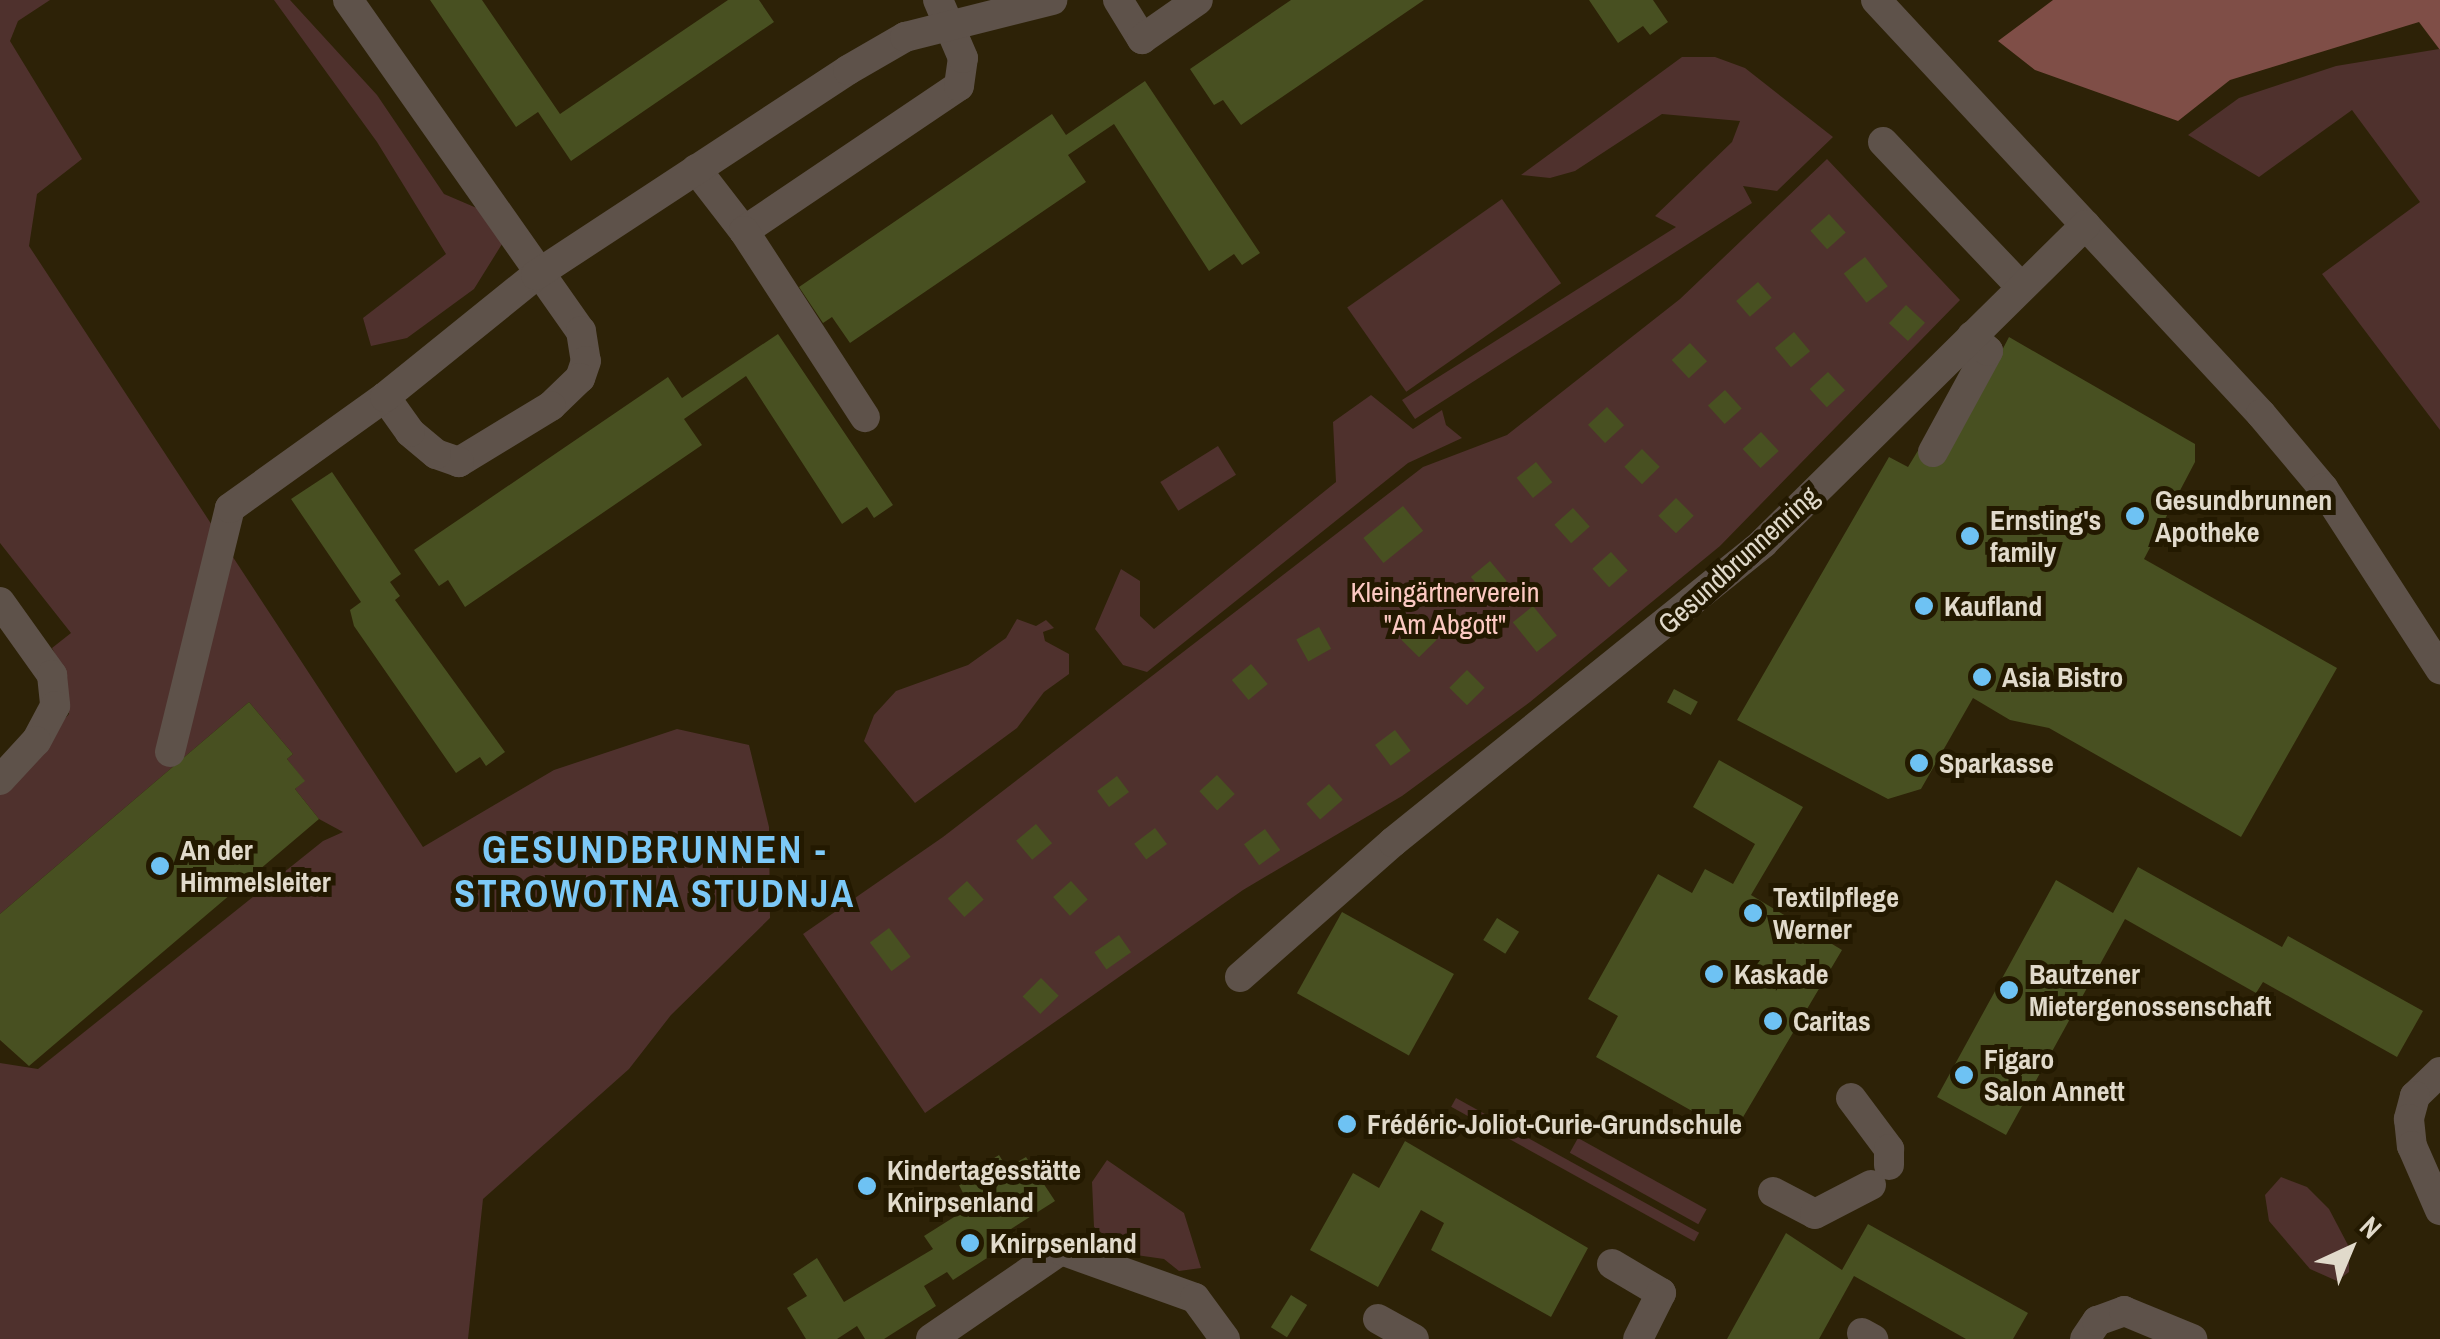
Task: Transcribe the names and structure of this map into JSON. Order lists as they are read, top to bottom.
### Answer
{
  "streets": {
    "street": ["Gesundbrunnenring"]
  },
  "districts": ["GESUNDBRUNNEN - STROWOTNA STUDNJA"],
  "parks": ["Kleingärtnerverein \"Am Abgott\""],
  "places": [
    "Gesundbrunnen Apotheke",
    "Ernsting's family",
    "Kaufland",
    "Asia Bistro",
    "Sparkasse",
    "An der Himmelsleiter",
    "Textilpflege Werner",
    "Kaskade",
    "Bautzener Mietergenossenschaft",
    "Caritas",
    "Figaro Salon Annett",
    "Frédéric-Joliot-Curie-Grundschule",
    "Kindertagesstätte Knirpsenland",
    "Knirpsenland"
  ],
  "north": "top right"
}
